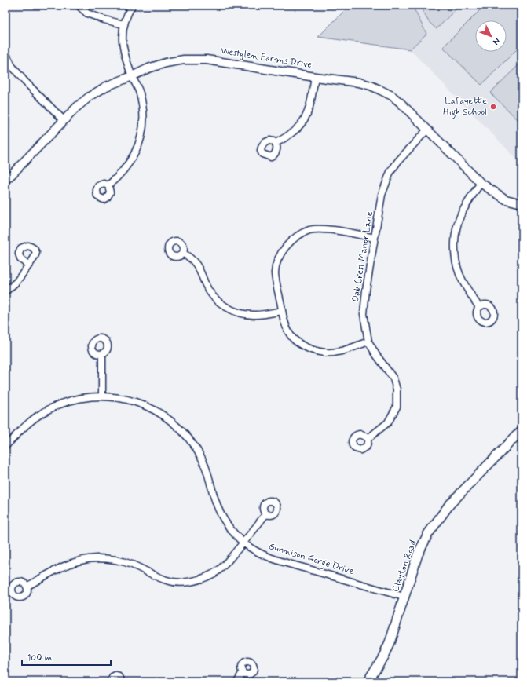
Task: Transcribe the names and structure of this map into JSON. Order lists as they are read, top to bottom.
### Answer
{
  "streets": {
    "main road": ["Clayton Road"],
    "street": ["Westglen Farms Drive", "Oak Crest Manor Lane", "Gunnison Gorge Drive"]
  },
  "crossings": [
    ["Westglen Farms Drive", "Oak Crest Manor Lane"],
    ["Gunnison Gorge Drive", "Clayton Road"]
  ],
  "places": ["Lafayette High School"],
  "scale_bar": "100 m",
  "north": "bottom right"
}
